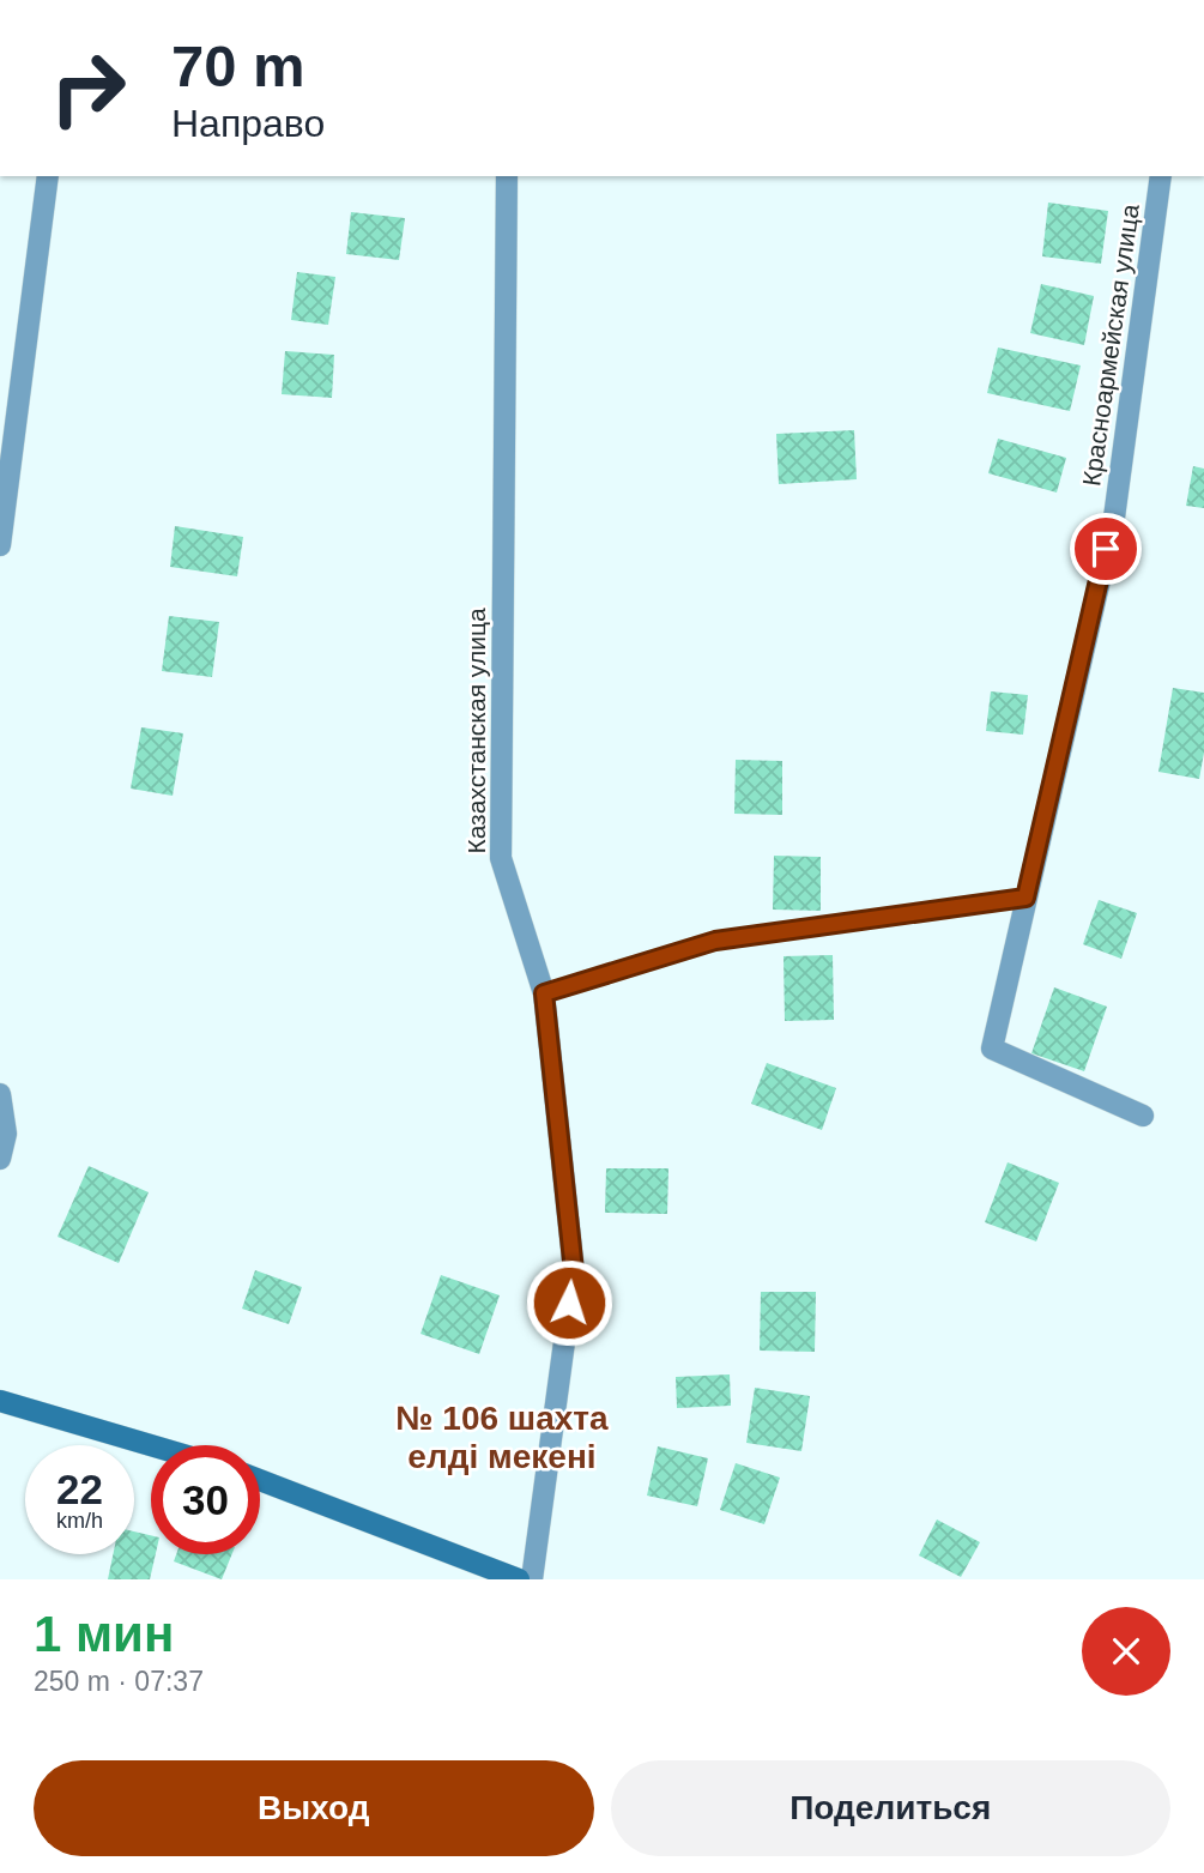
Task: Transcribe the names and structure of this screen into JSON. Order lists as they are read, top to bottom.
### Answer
{
  "streets": {
    "street": ["Красноармейская улица", "Казахстанская улица"]
  },
  "districts": ["№ 106 шахта елді мекені"],
  "page": {
    "turn": ["70 m", "Направо"],
    "speed": "22 km/h",
    "limit": "30",
    "heading": ["1 мин", "250 m · 07:37"],
    "buttons": ["Выход", "Поделиться"]
  }
}
